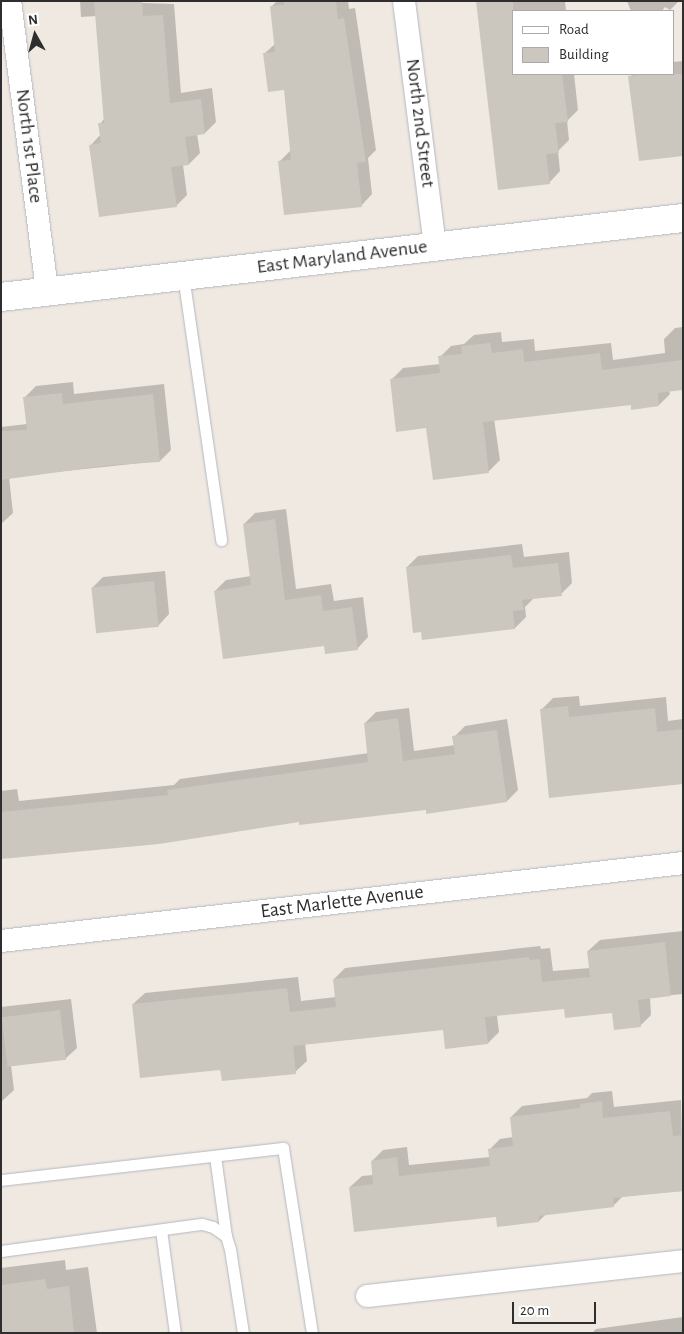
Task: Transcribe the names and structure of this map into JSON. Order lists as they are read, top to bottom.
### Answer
{
  "streets": {
    "street": [
      "North 2nd Street",
      "North 1st Place",
      "East Maryland Avenue",
      "East Marlette Avenue"
    ]
  },
  "crossings": [
    ["North 2nd Street", "East Maryland Avenue"],
    ["North 1st Place", "East Maryland Avenue"]
  ],
  "legend": ["Road", "Building"],
  "scale_bar": "20 m",
  "north": "top"
}
